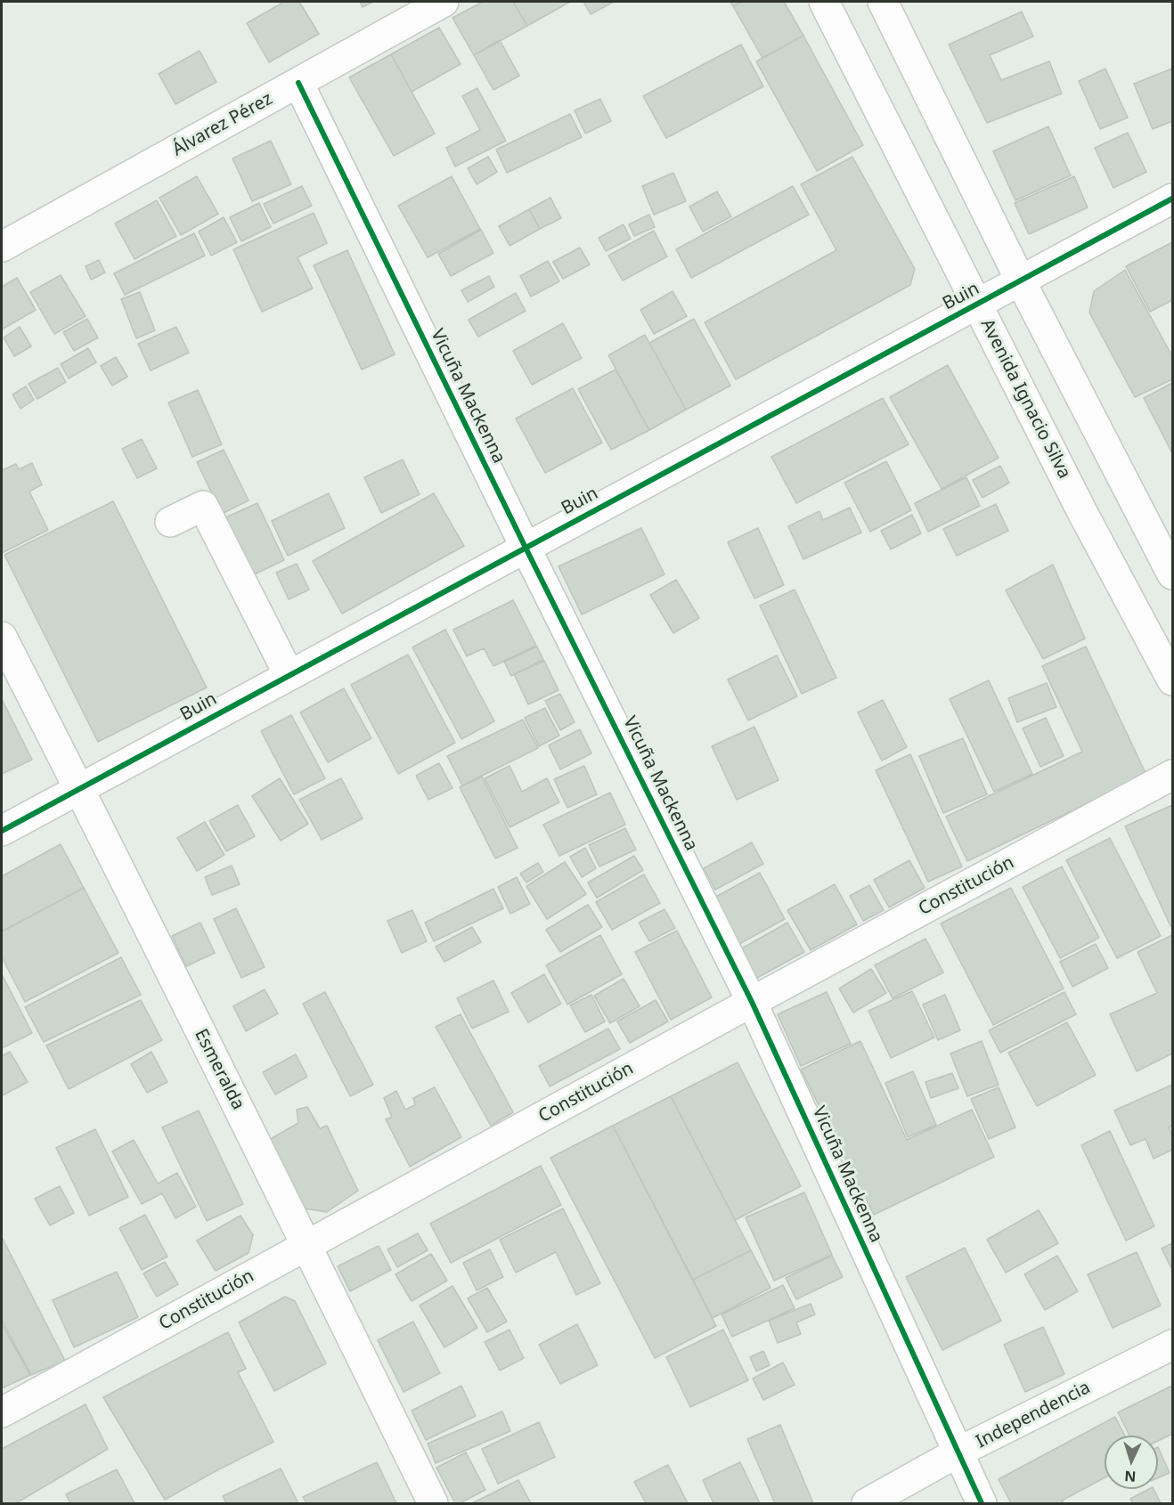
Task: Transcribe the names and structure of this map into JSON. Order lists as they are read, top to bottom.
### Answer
{
  "streets": {
    "street": [
      "Álvarez Pérez",
      "Buin",
      "Vicuña Mackenna",
      "Avenida Ignacio Silva",
      "Constitución",
      "Esmeralda",
      "Independencia"
    ]
  },
  "crossings": [
    ["Álvarez Pérez", "Vicuña Mackenna"],
    ["Buin", "Vicuña Mackenna"],
    ["Buin", "Avenida Ignacio Silva"],
    ["Buin", "Esmeralda"],
    ["Vicuña Mackenna", "Constitución"],
    ["Vicuña Mackenna", "Independencia"],
    ["Constitución", "Esmeralda"]
  ],
  "north": "bottom"
}
